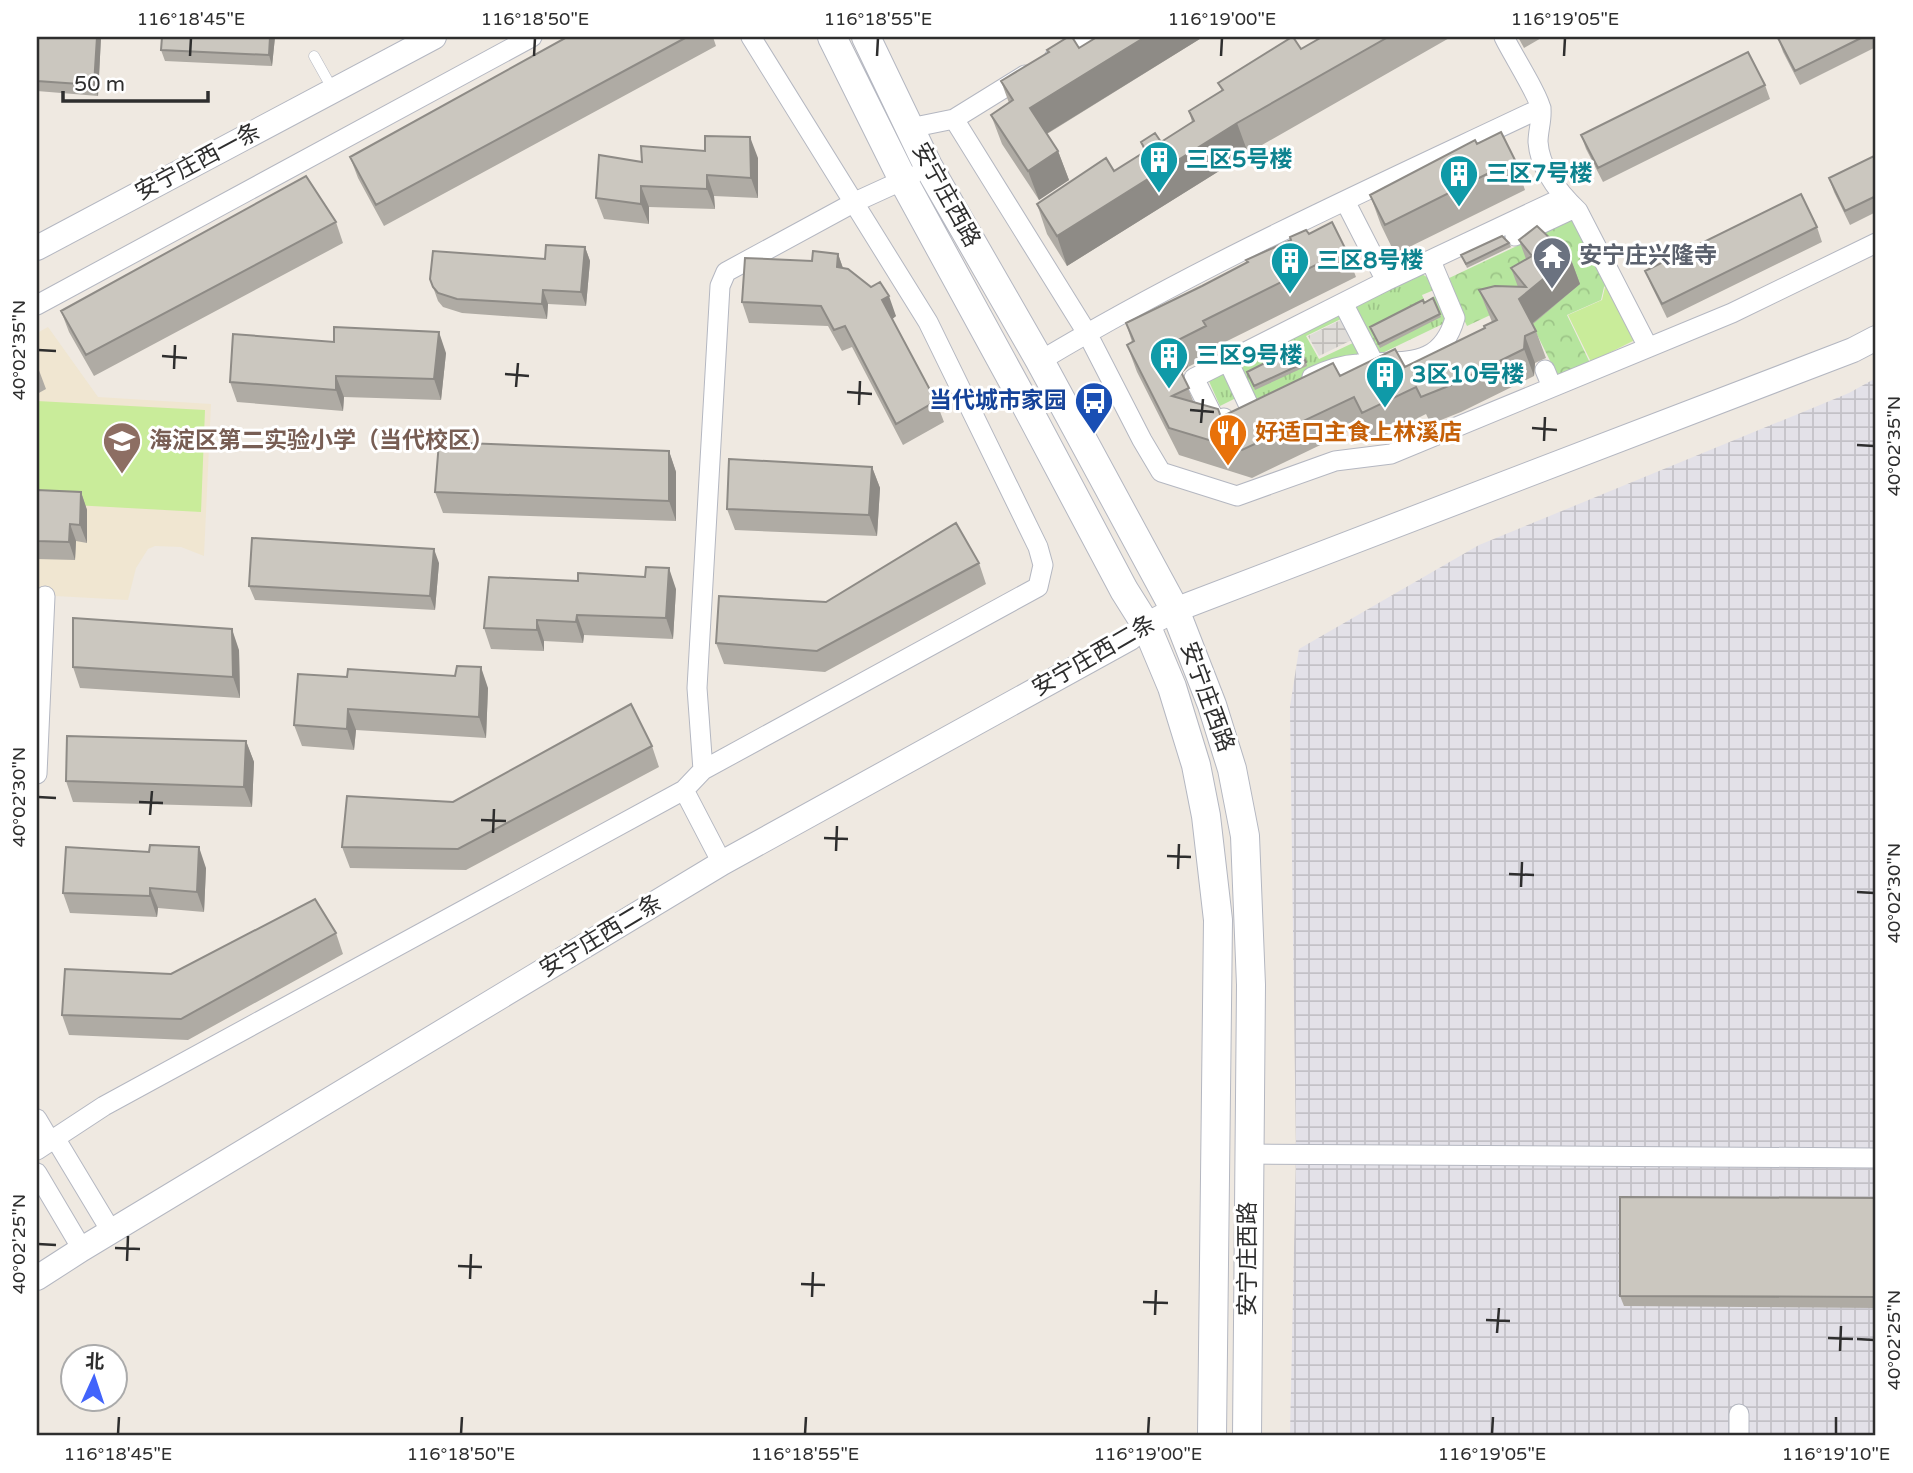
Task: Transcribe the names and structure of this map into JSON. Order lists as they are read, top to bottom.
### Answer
{
  "streets": {
    "main road": ["安宁庄西路"],
    "street": ["安宁庄西一条", "安宁庄西二条"]
  },
  "crossings": [
    ["安宁庄西路", "安宁庄西二条"]
  ],
  "places": {
    "building": [
      "三区5号楼",
      "三区7号楼",
      "三区8号楼",
      "三区9号楼",
      "3区10号楼"
    ],
    "temple": ["安宁庄兴隆寺"],
    "bus stop": ["当代城市家园"],
    "restaurant": ["好适口主食上林溪店"],
    "school or university": ["海淀区第二实验小学（当代校区）"]
  },
  "scale_bar": "50 m",
  "north": "top",
  "coordinates": [
    "116°18'45\"E",
    "116°18'50\"E",
    "116°18'55\"E",
    "116°19'00\"E",
    "116°19'05\"E",
    "40°02'35\"N",
    "40°02'30\"N",
    "40°02'25\"N",
    "116°19'10\"E"
  ]
}
